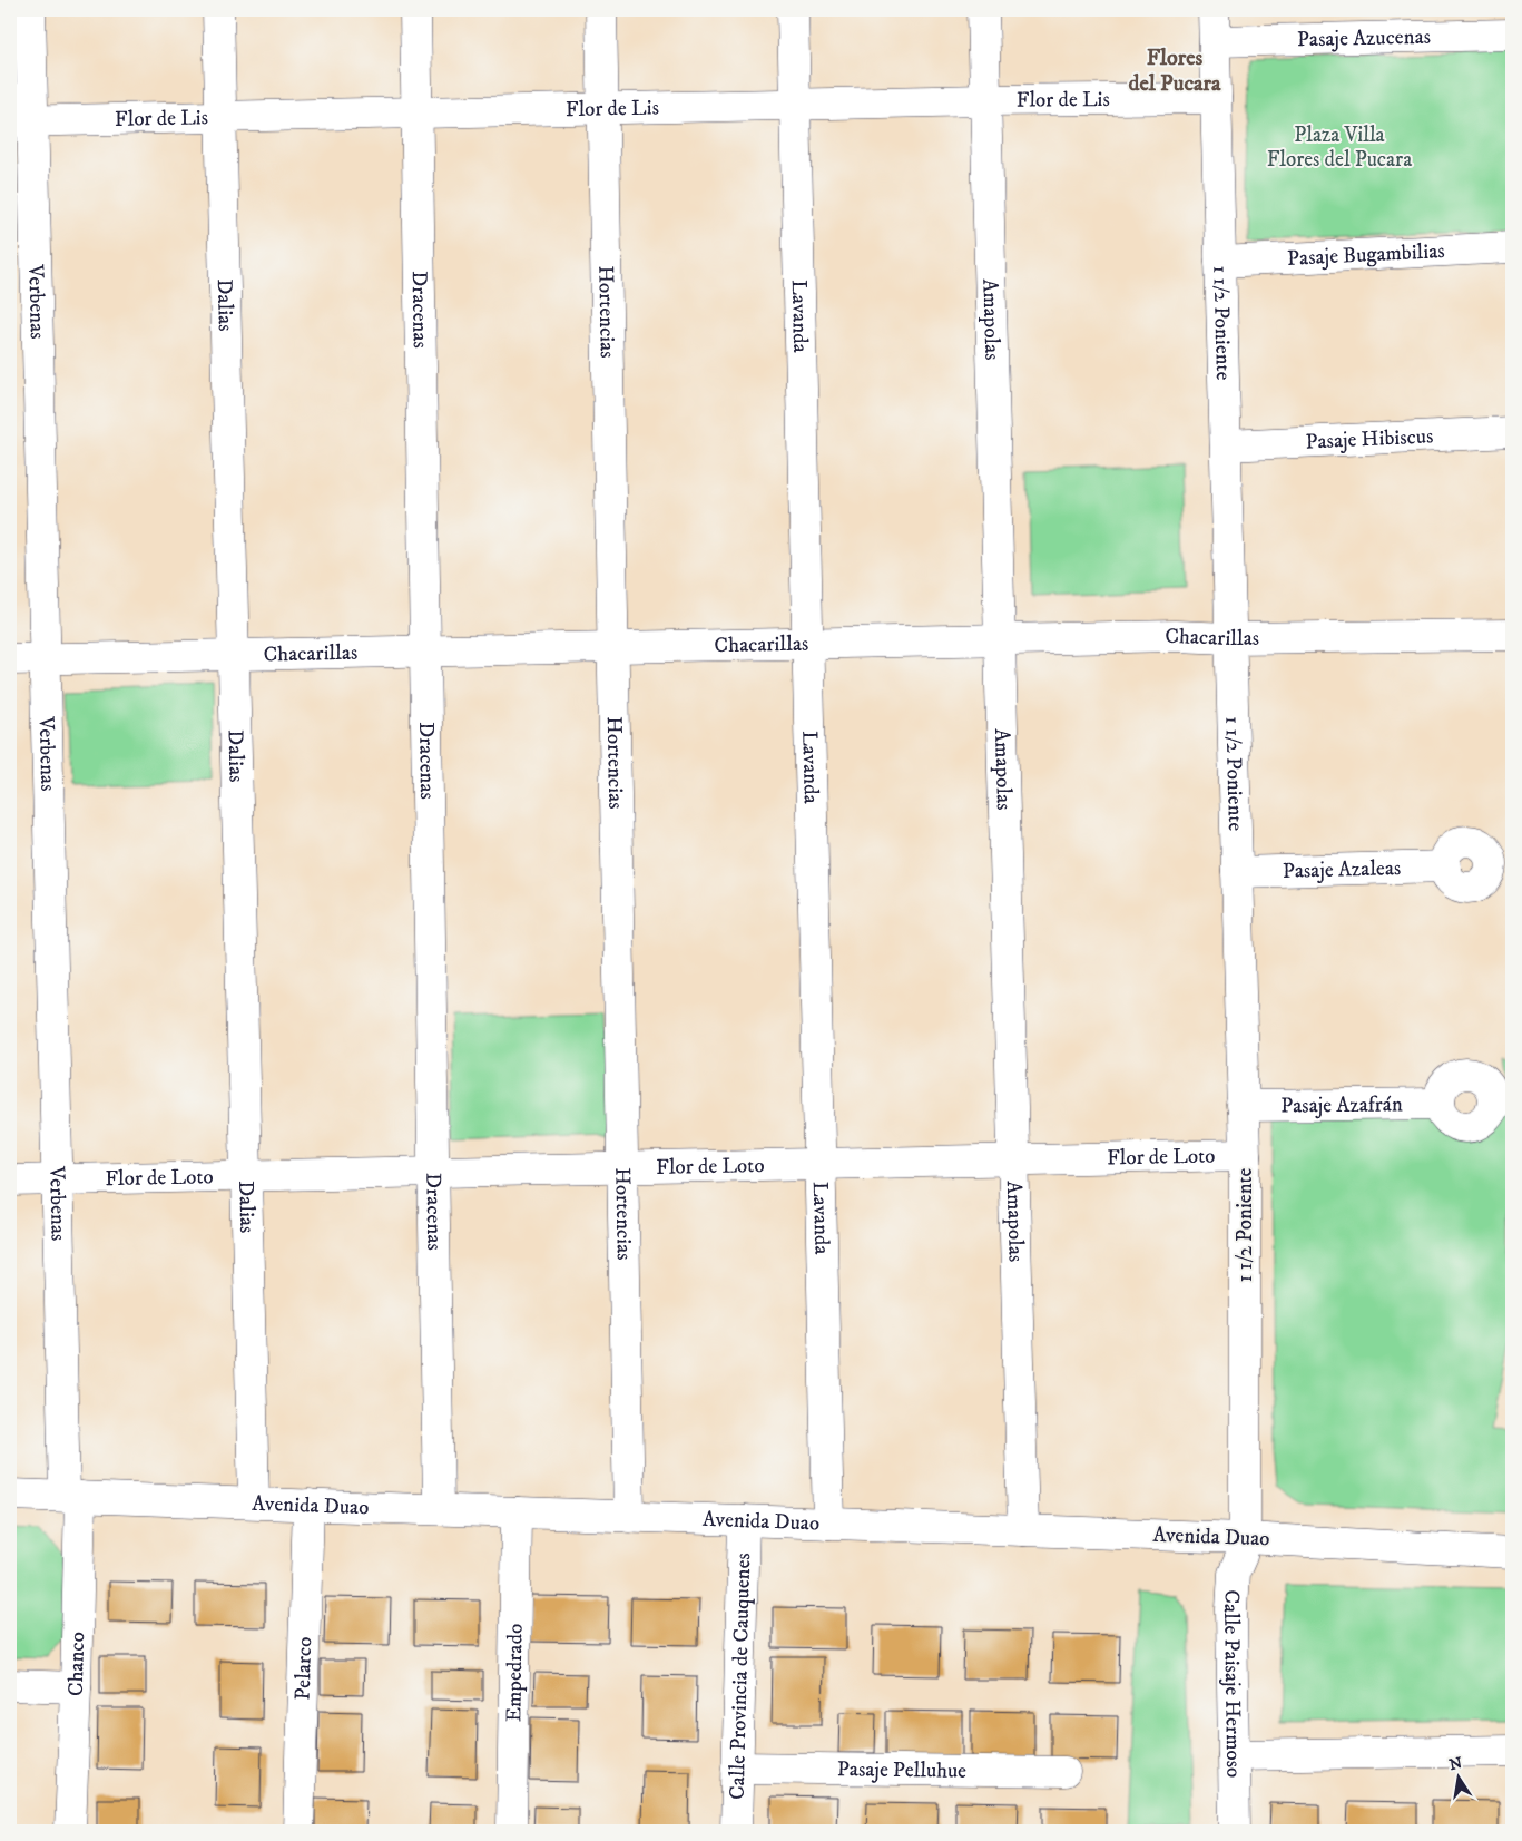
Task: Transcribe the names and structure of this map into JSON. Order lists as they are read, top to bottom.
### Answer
{
  "streets": {
    "street": [
      "Pasaje Azucenas",
      "Flor de Lis",
      "Pasaje Bugambilias",
      "Verbenas",
      "Dalias",
      "Dracenas",
      "Hortencias",
      "Lavanda",
      "Amapolas",
      "1 1/2 Poniente",
      "Pasaje Hibiscus",
      "Chacarillas",
      "Pasaje Azaleas",
      "Pasaje Azafrán",
      "Flor de Loto",
      "Avenida Duao",
      "Chanco",
      "Pelarco",
      "Empedrado",
      "Calle Provincia de Cauquenes",
      "Calle Paisaje Hermoso",
      "Pasaje Pelluhue"
    ]
  },
  "crossings": [
    ["Pasaje Azucenas", "1 1/2 Poniente"],
    ["Flor de Lis", "Verbenas"],
    ["Flor de Lis", "Dalias"],
    ["Flor de Lis", "Dracenas"],
    ["Flor de Lis", "Hortencias"],
    ["Flor de Lis", "Lavanda"],
    ["Flor de Lis", "Amapolas"],
    ["Flor de Lis", "1 1/2 Poniente"],
    ["Pasaje Bugambilias", "1 1/2 Poniente"],
    ["Verbenas", "Chacarillas"],
    ["Verbenas", "Flor de Loto"],
    ["Verbenas", "Avenida Duao"],
    ["Verbenas", "Chanco"],
    ["Dalias", "Chacarillas"],
    ["Dalias", "Flor de Loto"],
    ["Dalias", "Avenida Duao"],
    ["Dracenas", "Chacarillas"],
    ["Dracenas", "Flor de Loto"],
    ["Dracenas", "Avenida Duao"],
    ["Hortencias", "Chacarillas"],
    ["Hortencias", "Flor de Loto"],
    ["Hortencias", "Avenida Duao"],
    ["Lavanda", "Chacarillas"],
    ["Lavanda", "Flor de Loto"],
    ["Lavanda", "Avenida Duao"],
    ["Amapolas", "Chacarillas"],
    ["Amapolas", "Flor de Loto"],
    ["Amapolas", "Avenida Duao"],
    ["1 1/2 Poniente", "Pasaje Hibiscus"],
    ["1 1/2 Poniente", "Chacarillas"],
    ["1 1/2 Poniente", "Pasaje Azaleas"],
    ["1 1/2 Poniente", "Pasaje Azafrán"],
    ["1 1/2 Poniente", "Flor de Loto"],
    ["1 1/2 Poniente", "Avenida Duao"],
    ["1 1/2 Poniente", "Calle Paisaje Hermoso"],
    ["Avenida Duao", "Chanco"],
    ["Avenida Duao", "Pelarco"],
    ["Avenida Duao", "Empedrado"],
    ["Avenida Duao", "Calle Provincia de Cauquenes"],
    ["Avenida Duao", "Calle Paisaje Hermoso"],
    ["Calle Provincia de Cauquenes", "Pasaje Pelluhue"]
  ],
  "districts": ["Flores del Pucara"],
  "parks": ["Plaza Villa Flores del Pucara"],
  "north": "top"
}
